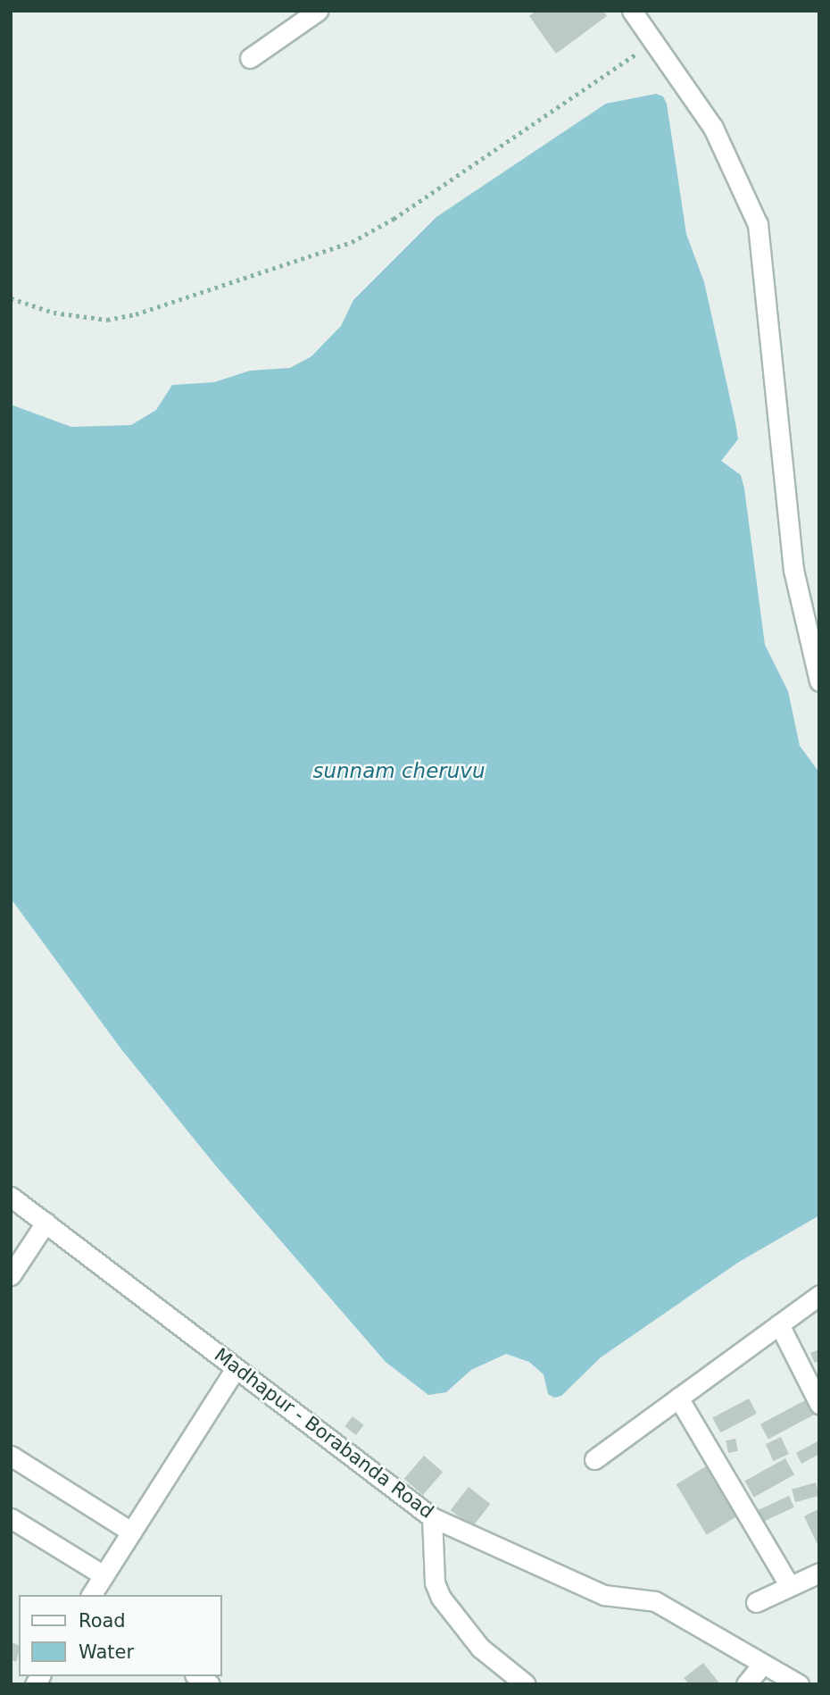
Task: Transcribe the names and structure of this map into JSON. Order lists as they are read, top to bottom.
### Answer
{
  "streets": {
    "street": ["Madhapur - Borabanda Road"]
  },
  "water": ["sunnam cheruvu"],
  "legend": ["Road", "Water"]
}
